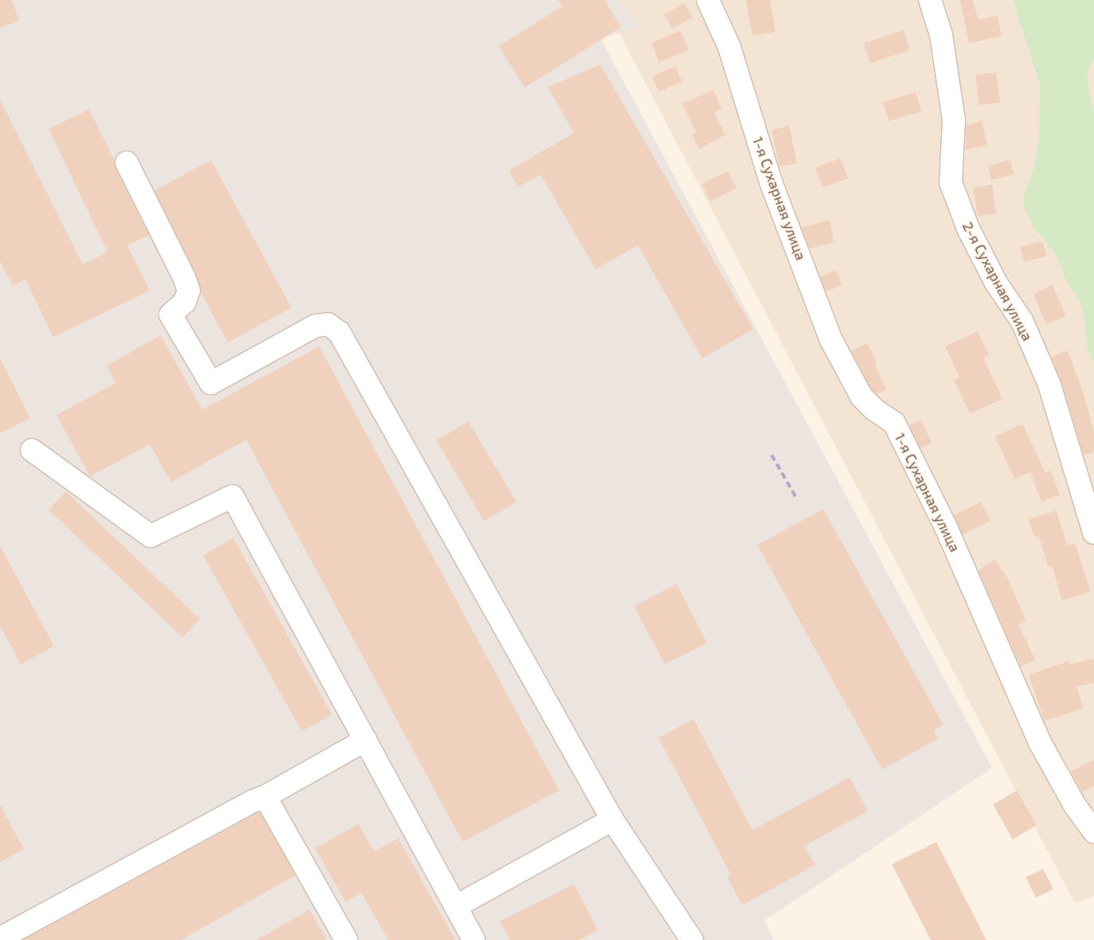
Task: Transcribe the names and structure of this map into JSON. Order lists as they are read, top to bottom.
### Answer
{
  "streets": {
    "street": ["1-я Сухарная улица", "2-я Сухарная улица"]
  }
}
